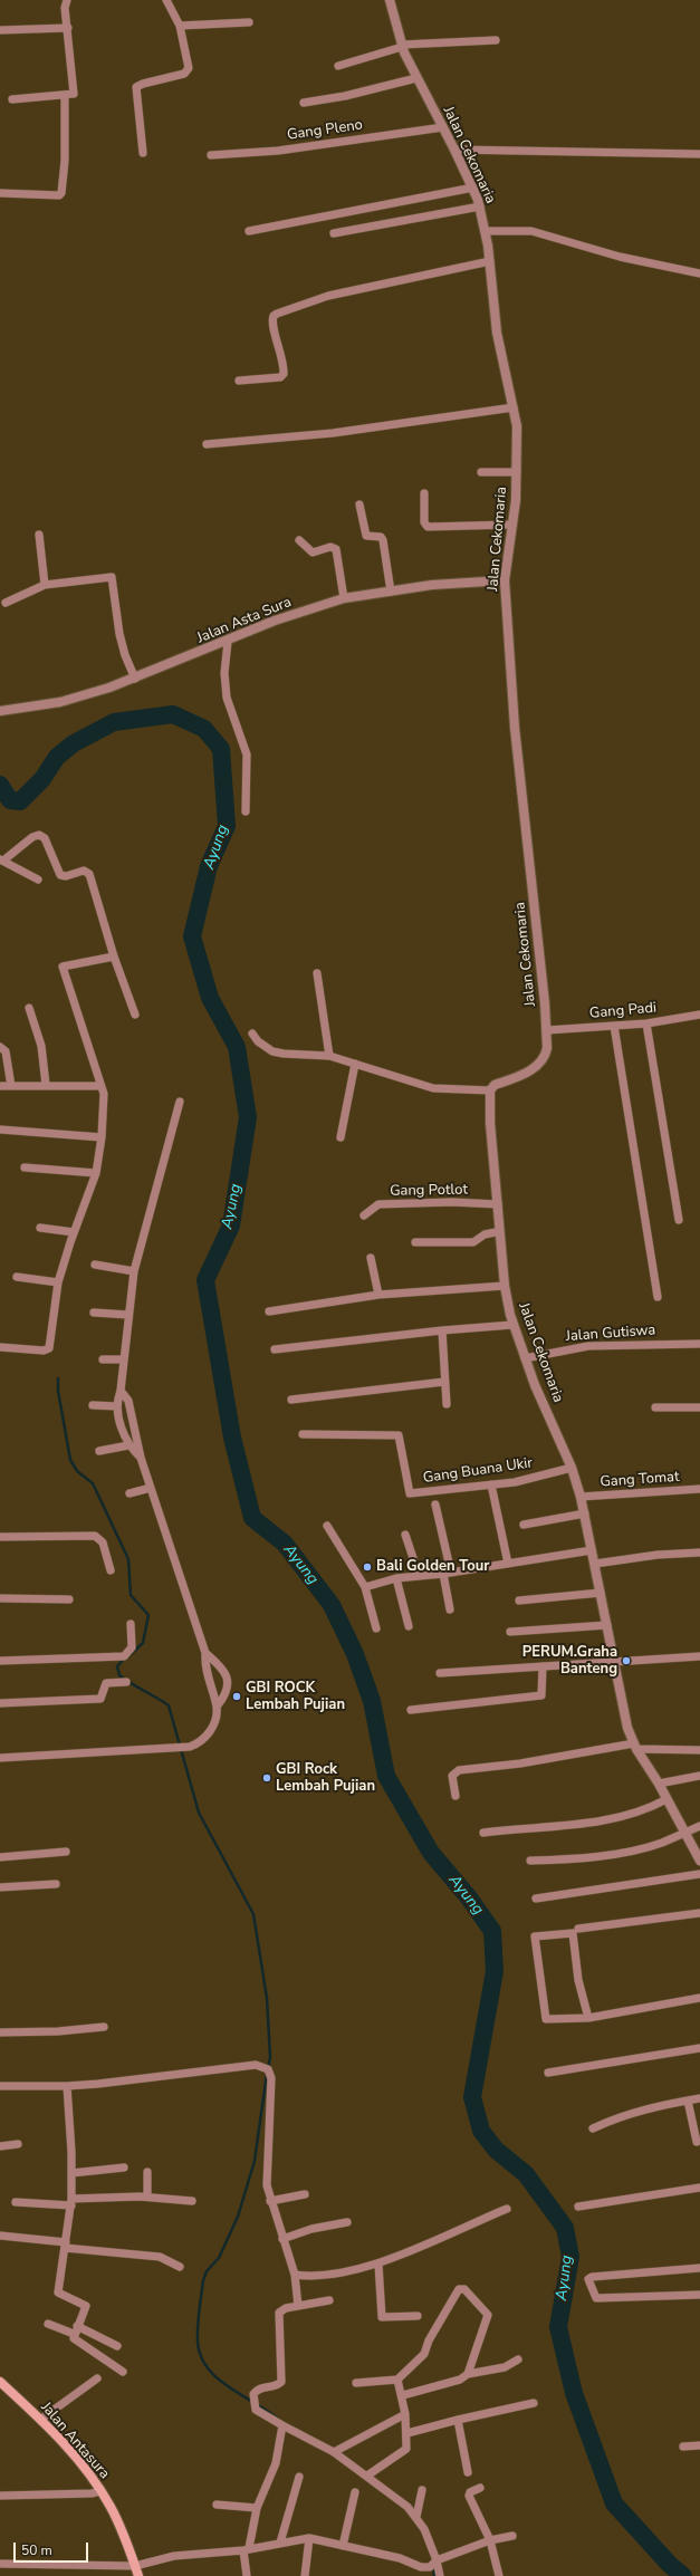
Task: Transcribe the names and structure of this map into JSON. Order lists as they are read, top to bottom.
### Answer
{
  "streets": {
    "main road": ["Jalan Antasura"],
    "street": [
      "Gang Pleno",
      "Jalan Cekomaria",
      "Jalan Asta Sura",
      "Gang Padi",
      "Gang Potlot",
      "Jalan Gutiswa",
      "Gang Buana Ukir",
      "Gang Tomat"
    ]
  },
  "crossings": [
    ["Gang Pleno", "Jalan Cekomaria"],
    ["Jalan Cekomaria", "Jalan Asta Sura"],
    ["Jalan Cekomaria", "Gang Padi"],
    ["Jalan Cekomaria", "Gang Potlot"],
    ["Jalan Cekomaria", "Jalan Gutiswa"],
    ["Jalan Cekomaria", "Gang Buana Ukir"],
    ["Jalan Cekomaria", "Gang Tomat"]
  ],
  "water": ["Ayung"],
  "places": [
    "Bali Golden Tour",
    "PERUM.Graha Banteng",
    "GBI ROCK Lembah Pujian",
    "GBI Rock Lembah Pujian"
  ],
  "scale_bar": "50 m"
}
